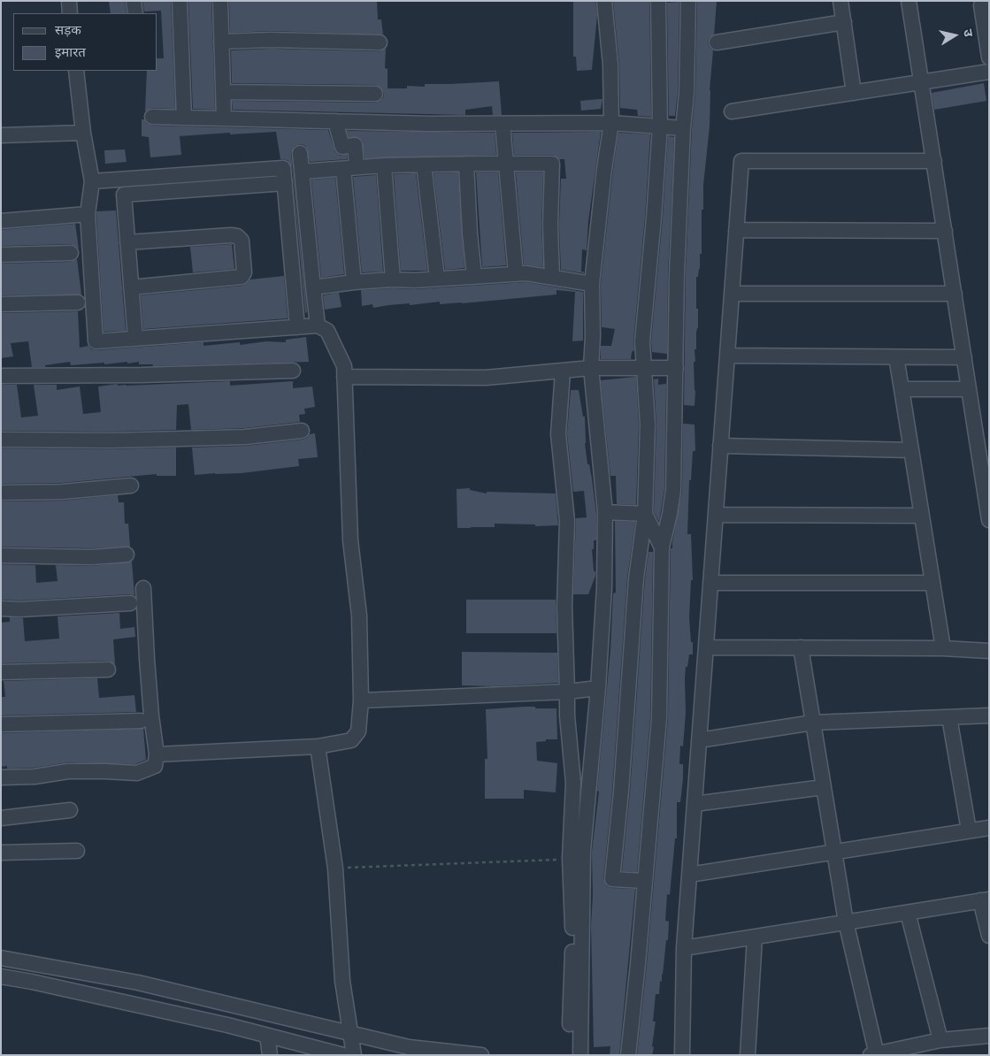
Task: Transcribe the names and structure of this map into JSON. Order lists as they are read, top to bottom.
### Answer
{
  "legend": ["सड़क", "इमारत"],
  "north": "right"
}
